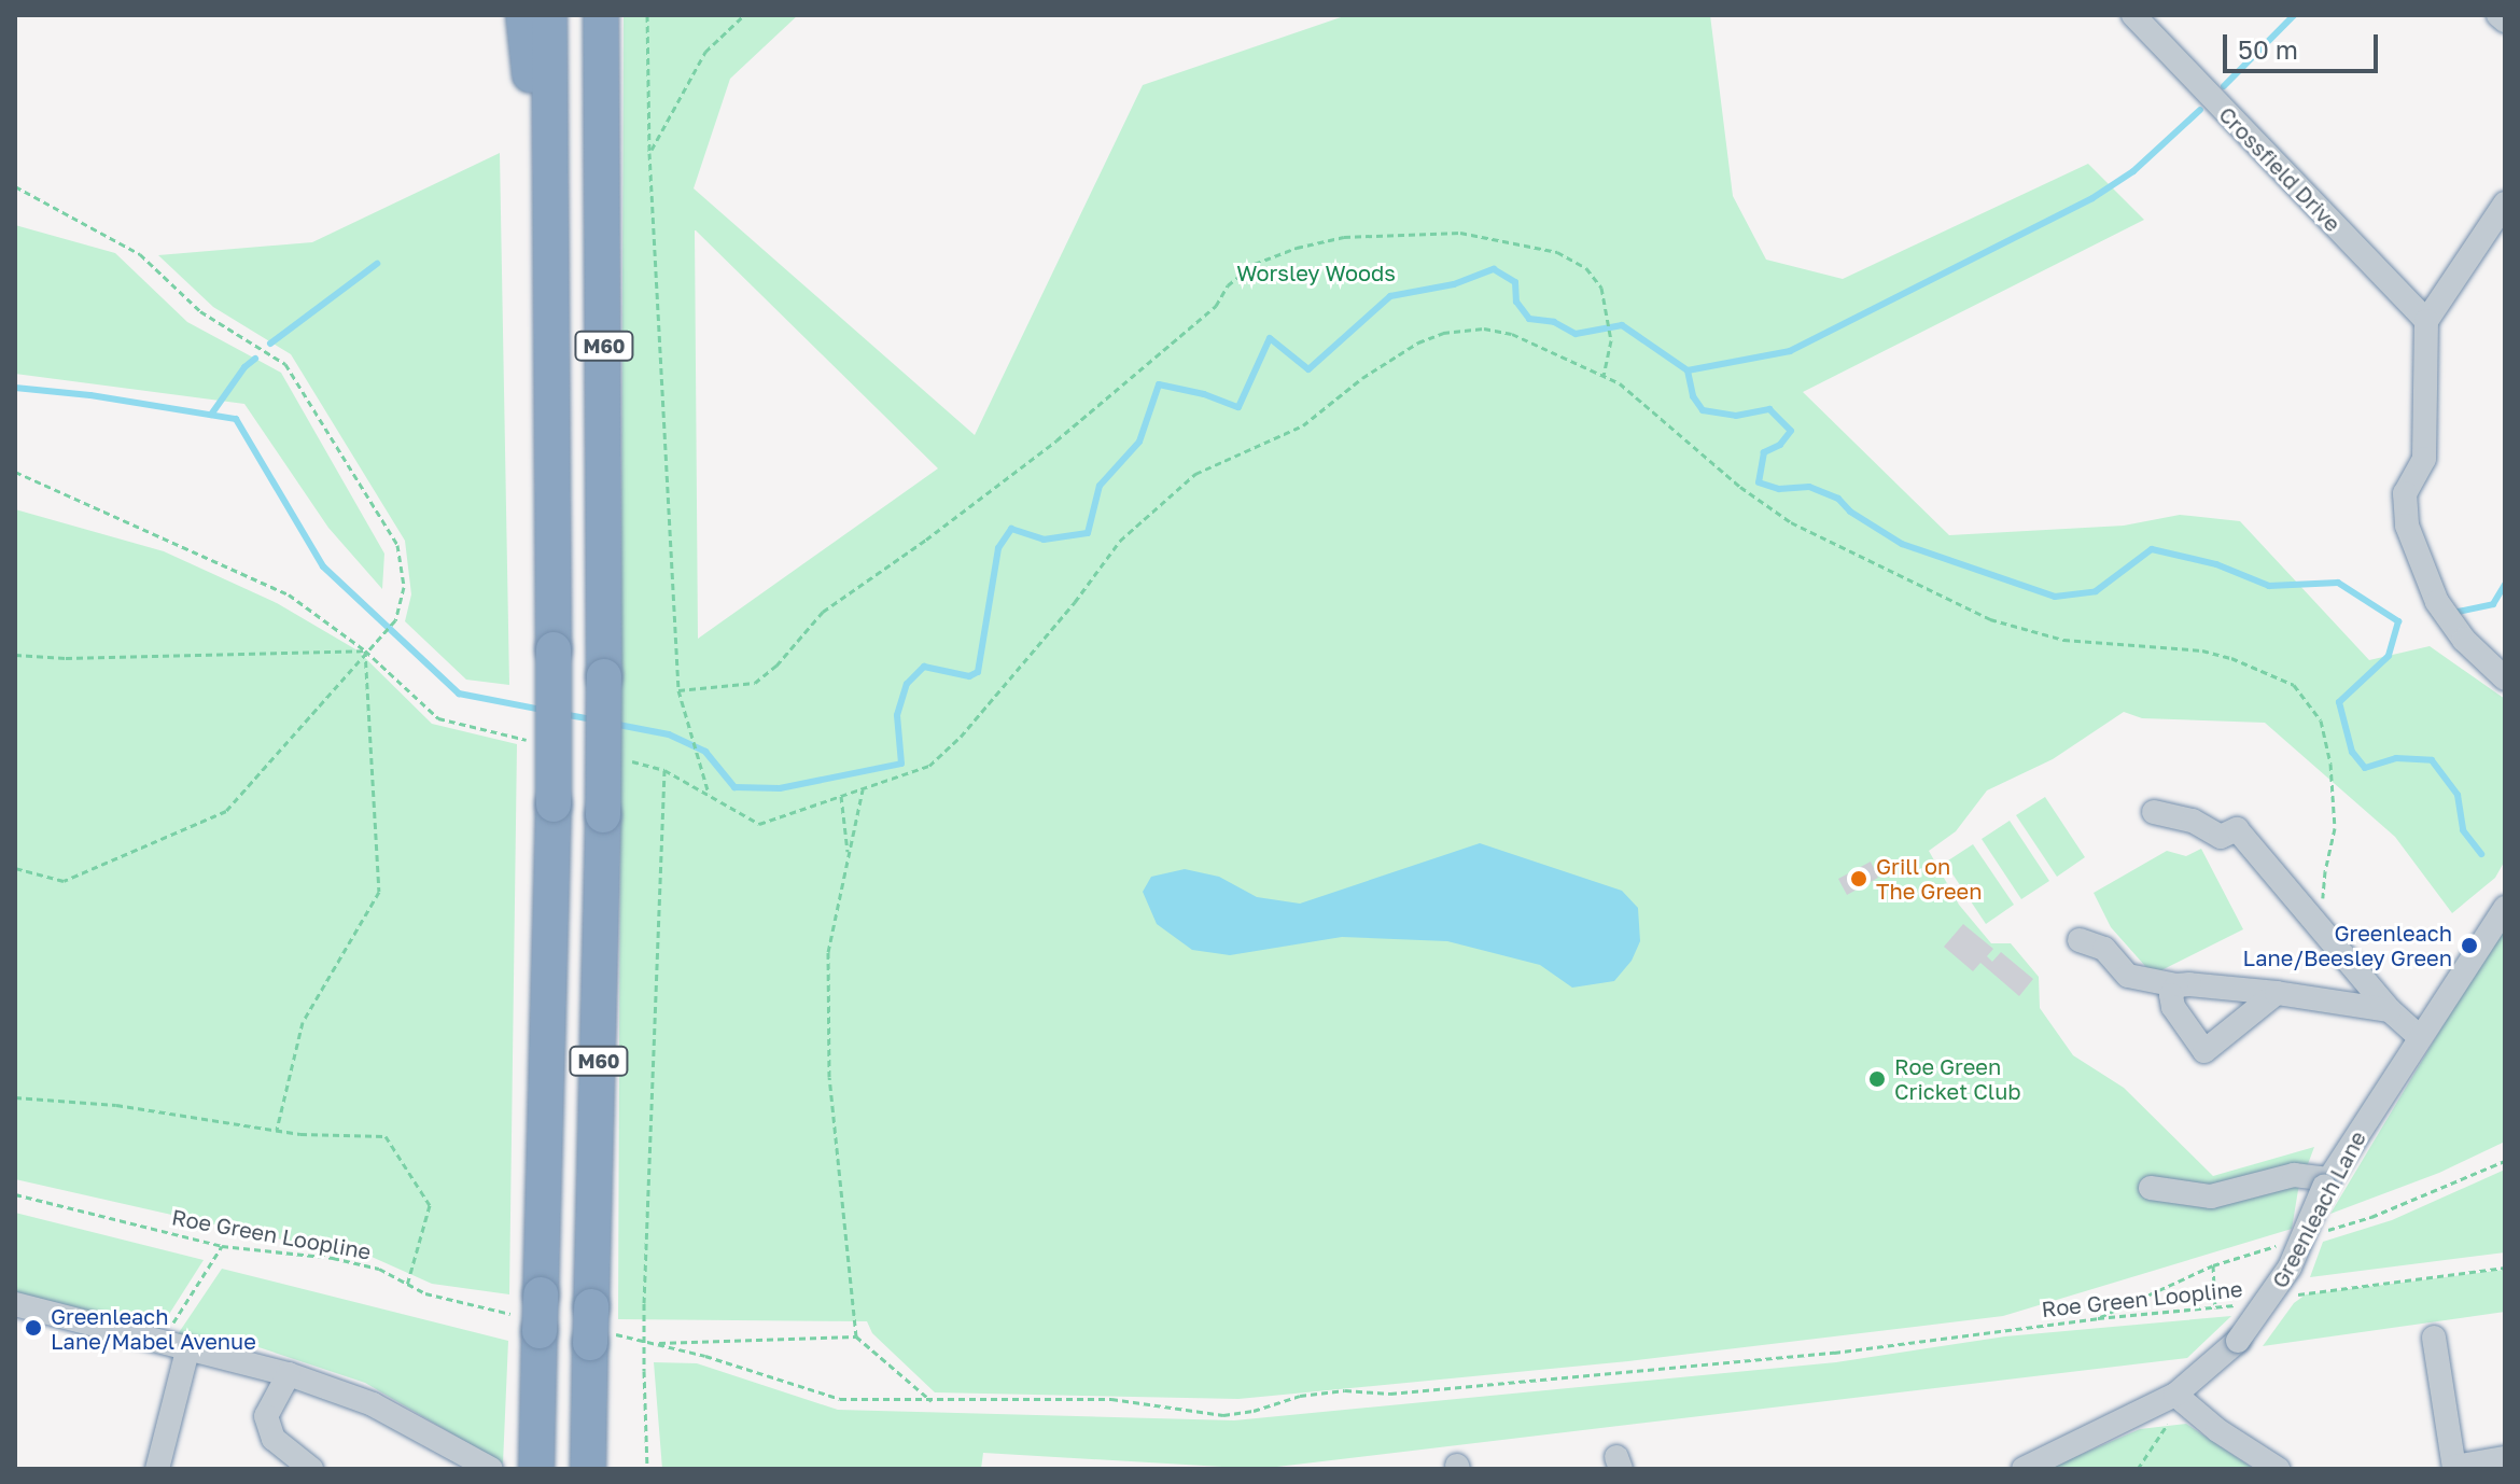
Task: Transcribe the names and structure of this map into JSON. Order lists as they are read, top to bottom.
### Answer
{
  "streets": {
    "highway": ["M60"],
    "street": ["Crossfield Drive", "Greenleach Lane"],
    "path": ["Roe Green Loopline"]
  },
  "parks": ["Worsley Woods"],
  "places": [
    "Grill on The Green",
    "Greenleach Lane/Beesley Green",
    "Roe Green Cricket Club",
    "Greenleach Lane/Mabel Avenue"
  ],
  "scale_bar": "50 m"
}
